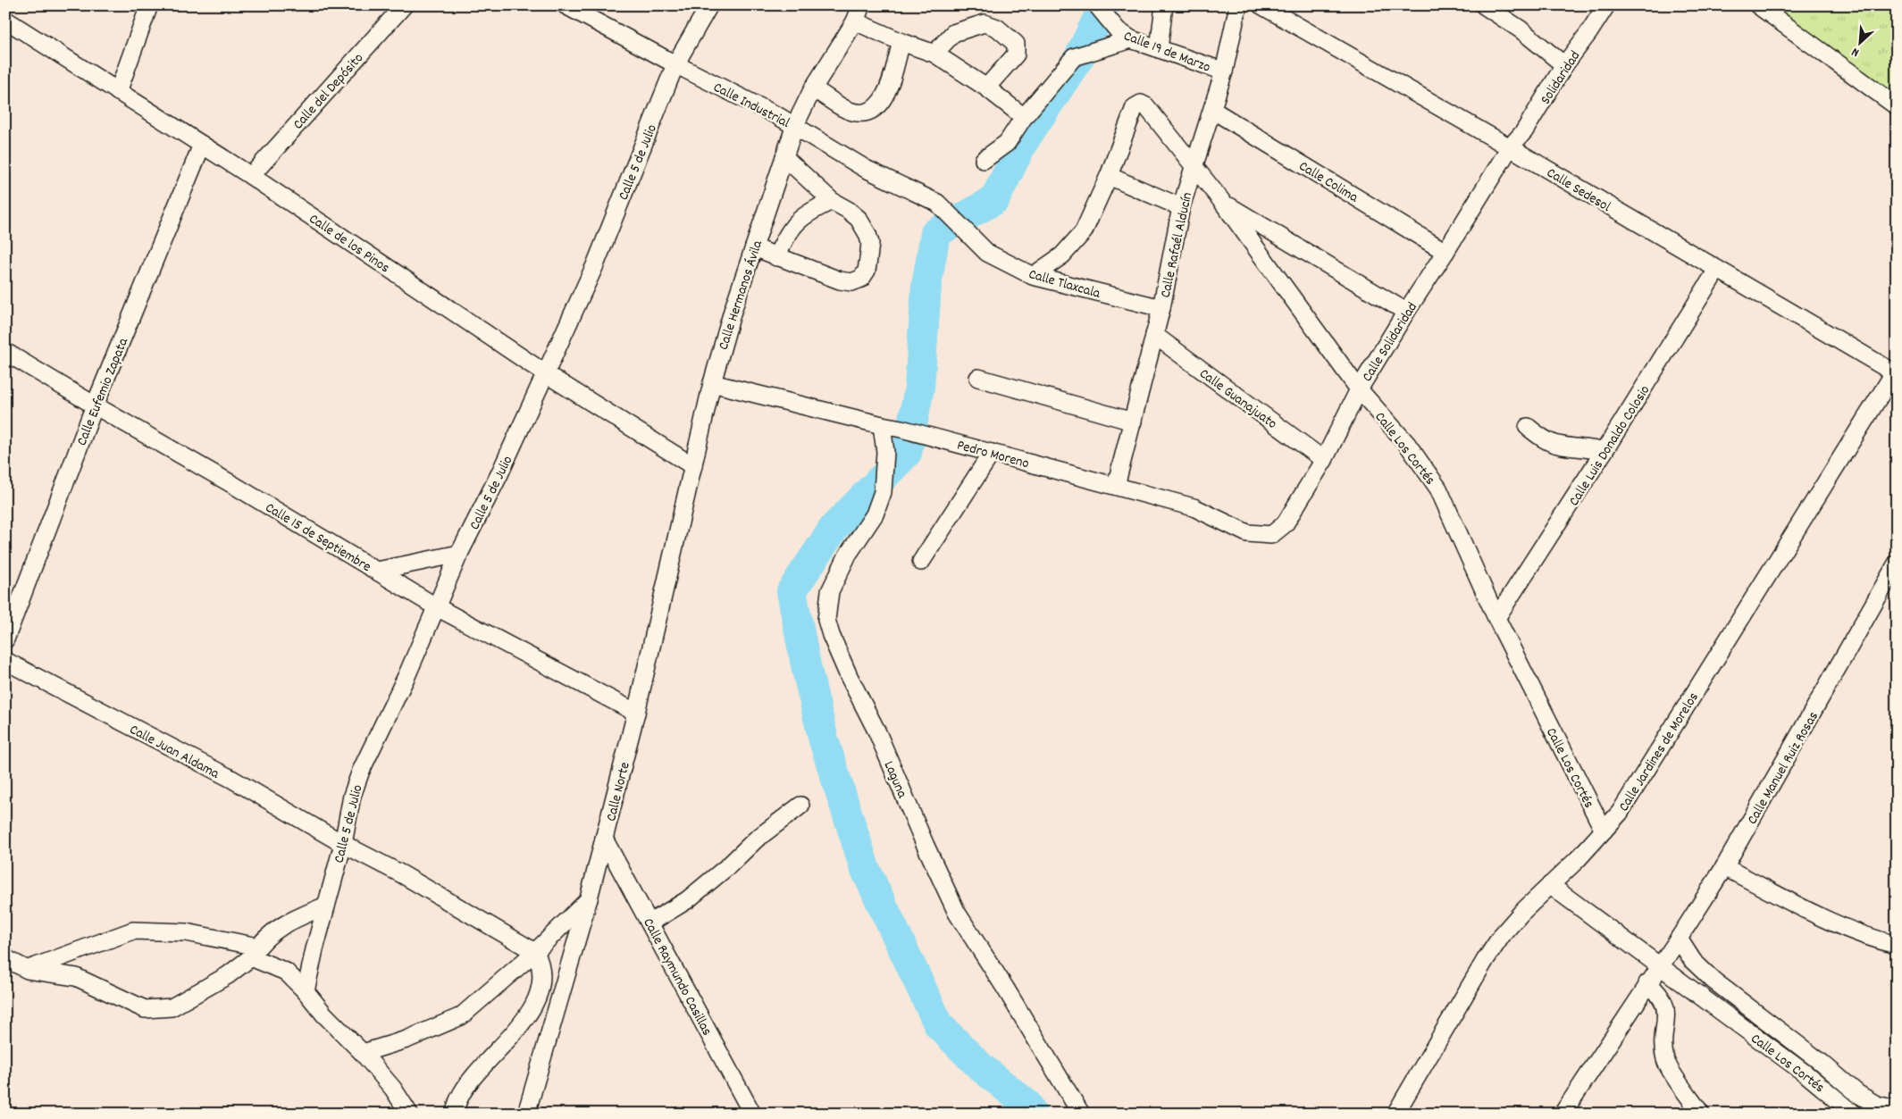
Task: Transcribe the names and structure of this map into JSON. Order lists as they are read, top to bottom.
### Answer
{
  "streets": {
    "street": [
      "Calle 19 de Marzo",
      "Solidaridad",
      "Calle del Depósito",
      "Calle Industrial",
      "Calle 5 de Julio",
      "Calle Colima",
      "Calle Sedesol",
      "Calle de los Pinos",
      "Calle Rafaél Alducín",
      "Calle Tlaxcala",
      "Calle Hermanos Ávila",
      "Calle Solidaridad",
      "Calle Eufemio Zapata",
      "Calle Guanajuato",
      "Calle Luis Donaldo Colosio",
      "Calle Los Cortés",
      "Pedro Moreno",
      "Calle 15 de Septiembre",
      "Calle Juan Aldama",
      "Calle Jardines de Morelos",
      "Calle Manuel Ruiz Rosas",
      "Laguna",
      "Calle Norte",
      "Calle Raymundo Casillas"
    ]
  },
  "crossings": [
    ["Calle 19 de Marzo", "Calle Rafaél Alducín"],
    ["Solidaridad", "Calle Sedesol"],
    ["Solidaridad", "Calle Solidaridad"],
    ["Calle del Depósito", "Calle de los Pinos"],
    ["Calle Industrial", "Calle 5 de Julio"],
    ["Calle Industrial", "Calle Tlaxcala"],
    ["Calle Industrial", "Calle Hermanos Ávila"],
    ["Calle 5 de Julio", "Calle de los Pinos"],
    ["Calle 5 de Julio", "Calle 15 de Septiembre"],
    ["Calle 5 de Julio", "Calle Juan Aldama"],
    ["Calle Colima", "Calle Rafaél Alducín"],
    ["Calle Colima", "Calle Solidaridad"],
    ["Calle Sedesol", "Calle Solidaridad"],
    ["Calle Sedesol", "Calle Luis Donaldo Colosio"],
    ["Calle Sedesol", "Calle Jardines de Morelos"],
    ["Calle de los Pinos", "Calle Hermanos Ávila"],
    ["Calle de los Pinos", "Calle Eufemio Zapata"],
    ["Calle de los Pinos", "Calle Norte"],
    ["Calle Rafaél Alducín", "Calle Tlaxcala"],
    ["Calle Rafaél Alducín", "Calle Guanajuato"],
    ["Calle Rafaél Alducín", "Calle Los Cortés"],
    ["Calle Rafaél Alducín", "Pedro Moreno"],
    ["Calle Hermanos Ávila", "Pedro Moreno"],
    ["Calle Hermanos Ávila", "Calle Norte"],
    ["Calle Solidaridad", "Calle Guanajuato"],
    ["Calle Solidaridad", "Calle Los Cortés"],
    ["Calle Solidaridad", "Pedro Moreno"],
    ["Calle Eufemio Zapata", "Calle 15 de Septiembre"],
    ["Calle Luis Donaldo Colosio", "Calle Los Cortés"],
    ["Calle Los Cortés", "Calle Jardines de Morelos"],
    ["Calle Los Cortés", "Calle Manuel Ruiz Rosas"],
    ["Pedro Moreno", "Laguna"],
    ["Calle 15 de Septiembre", "Calle Norte"],
    ["Calle Norte", "Calle Raymundo Casillas"]
  ],
  "north": "bottom left"
}
